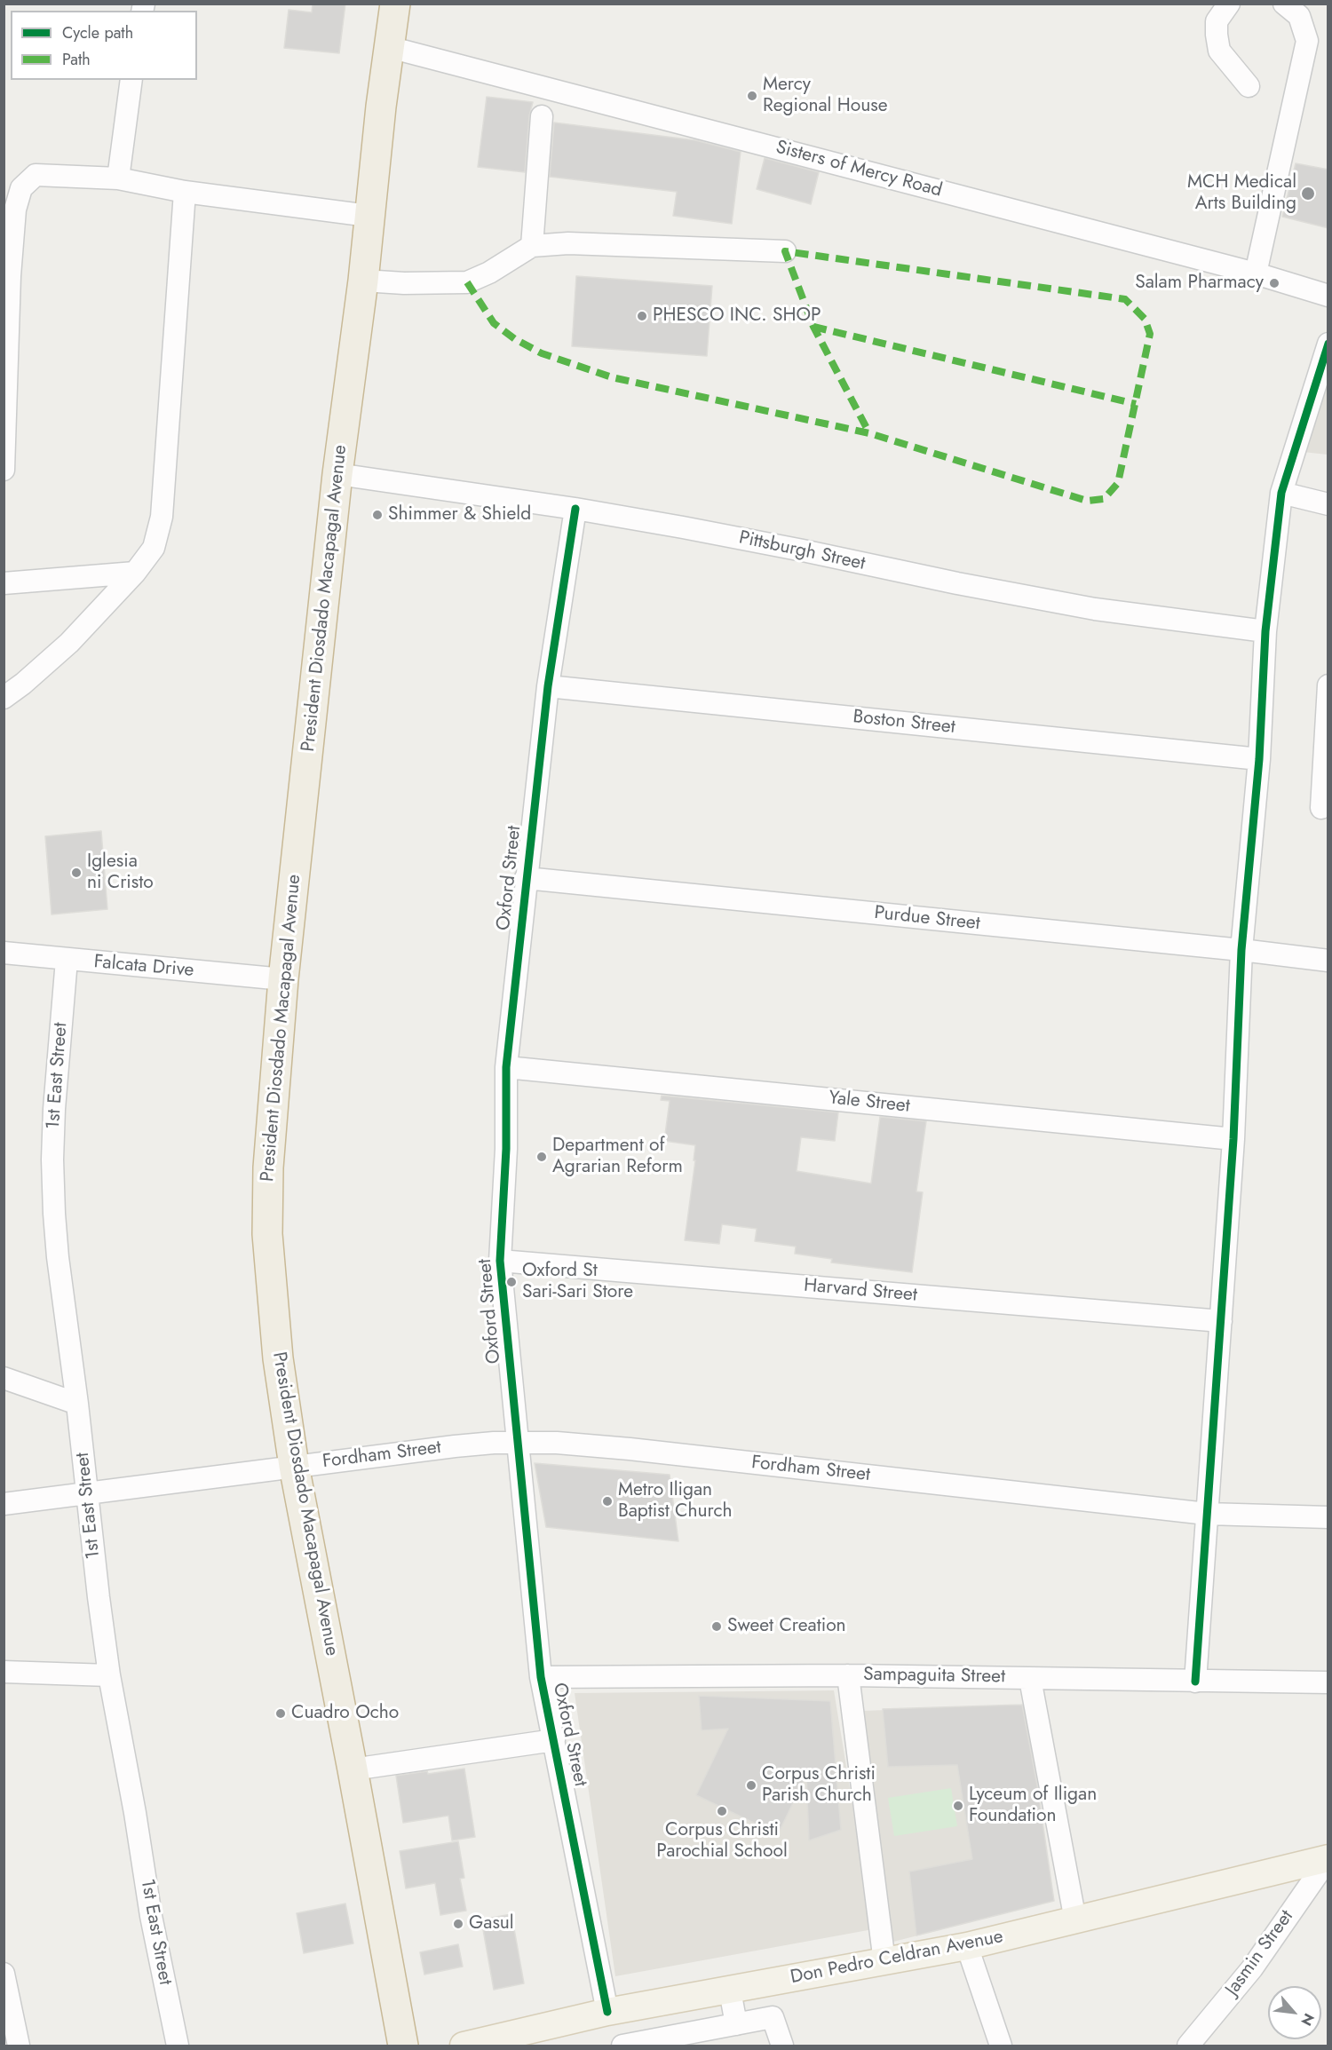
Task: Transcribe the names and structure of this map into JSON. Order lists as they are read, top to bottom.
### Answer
{
  "streets": {
    "highway": ["President Diosdado Macapagal Avenue"],
    "main road": ["Don Pedro Celdran Avenue"],
    "street": [
      "Sisters of Mercy Road",
      "Pittsburgh Street",
      "Boston Street",
      "Oxford Street",
      "Purdue Street",
      "Falcata Drive",
      "1st East Street",
      "Yale Street",
      "Harvard Street",
      "Fordham Street",
      "Sampaguita Street",
      "Jasmin Street"
    ]
  },
  "crossings": [
    ["Sisters of Mercy Road", "President Diosdado Macapagal Avenue"],
    ["Pittsburgh Street", "President Diosdado Macapagal Avenue"],
    ["Pittsburgh Street", "Oxford Street"],
    ["President Diosdado Macapagal Avenue", "Falcata Drive"],
    ["President Diosdado Macapagal Avenue", "Fordham Street"],
    ["Boston Street", "Oxford Street"],
    ["Oxford Street", "Purdue Street"],
    ["Oxford Street", "Yale Street"],
    ["Oxford Street", "Harvard Street"],
    ["Oxford Street", "Fordham Street"],
    ["Oxford Street", "Sampaguita Street"],
    ["Oxford Street", "Don Pedro Celdran Avenue"],
    ["Falcata Drive", "1st East Street"],
    ["1st East Street", "Fordham Street"],
    ["Jasmin Street", "Don Pedro Celdran Avenue"]
  ],
  "places": [
    "Mercy Regional House",
    "MCH Medical Arts Building",
    "Salam Pharmacy",
    "PHESCO INC. SHOP",
    "Shimmer & Shield",
    "Iglesia ni Cristo",
    "Department of Agrarian Reform",
    "Oxford St Sari-Sari Store",
    "Metro Iligan Baptist Church",
    "Sweet Creation",
    "Cuadro Ocho",
    "Corpus Christi Parish Church",
    "Lyceum of Iligan Foundation",
    "Corpus Christi Parochial School",
    "Gasul"
  ],
  "legend": ["Cycle path", "Path"],
  "north": "bottom right"
}
